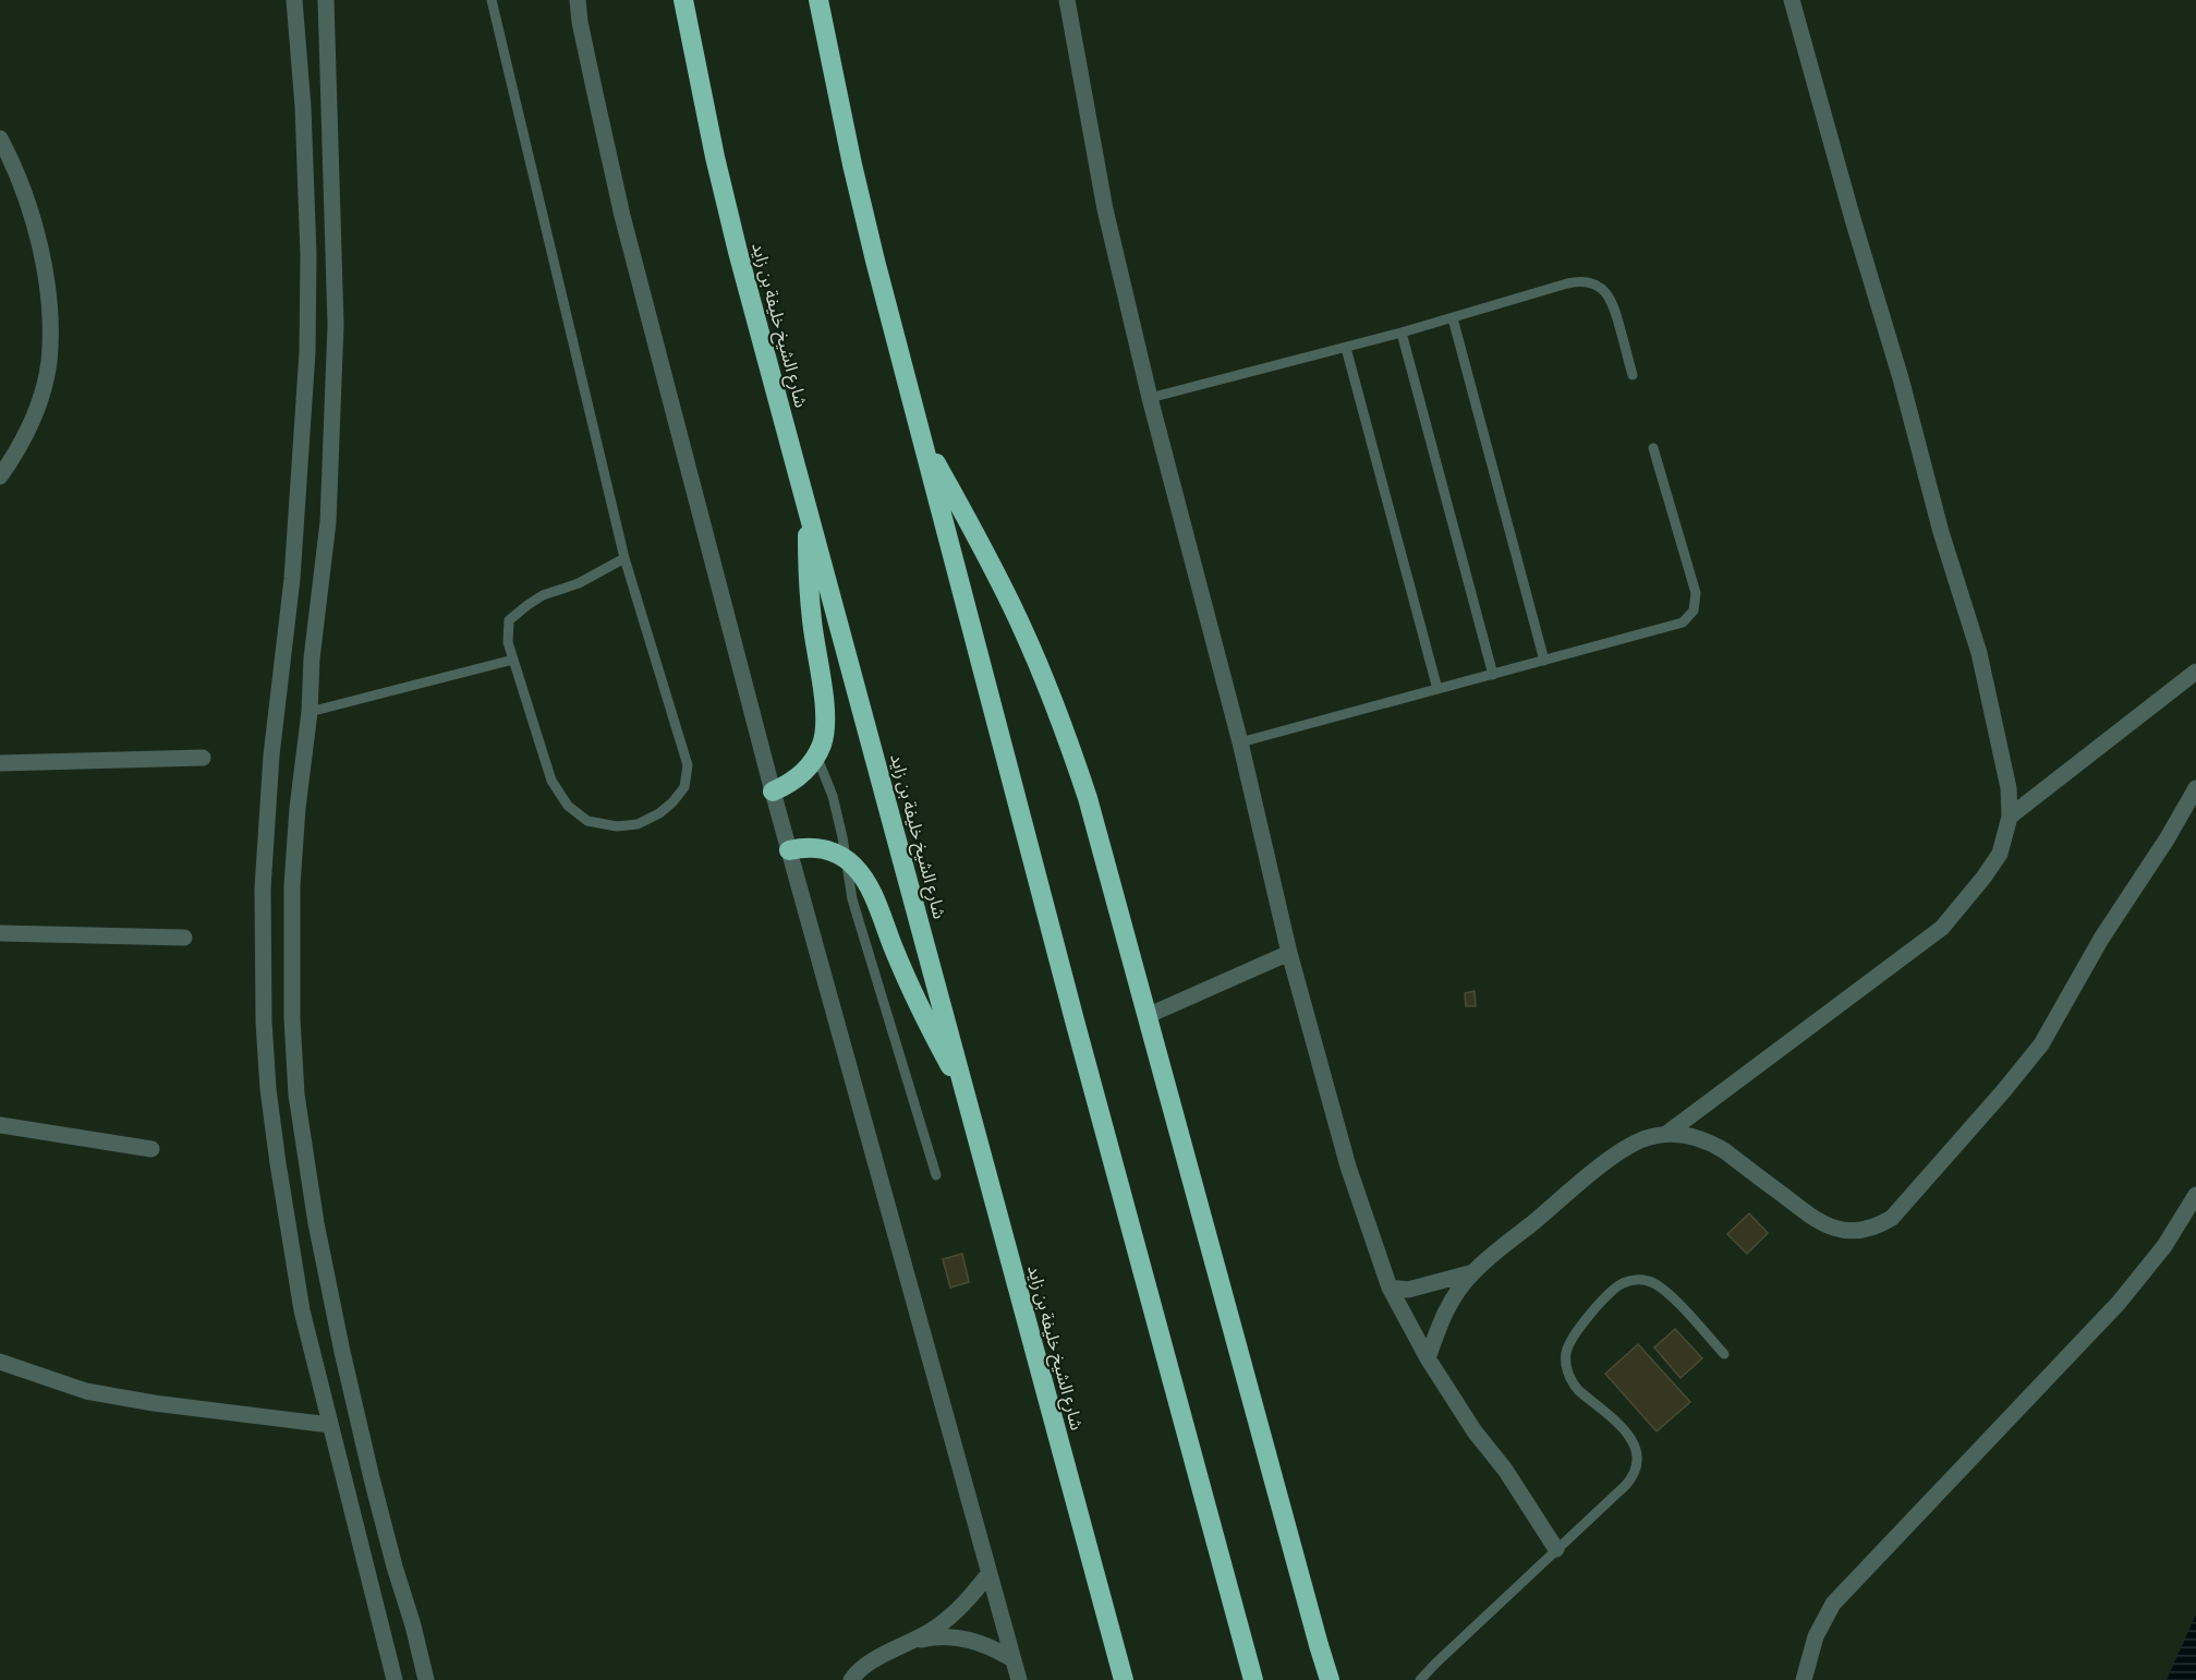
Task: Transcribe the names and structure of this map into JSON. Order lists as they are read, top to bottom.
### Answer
{
  "streets": {
    "highway": ["شارع الشيخ خليفة بن زايد"]
  }
}
